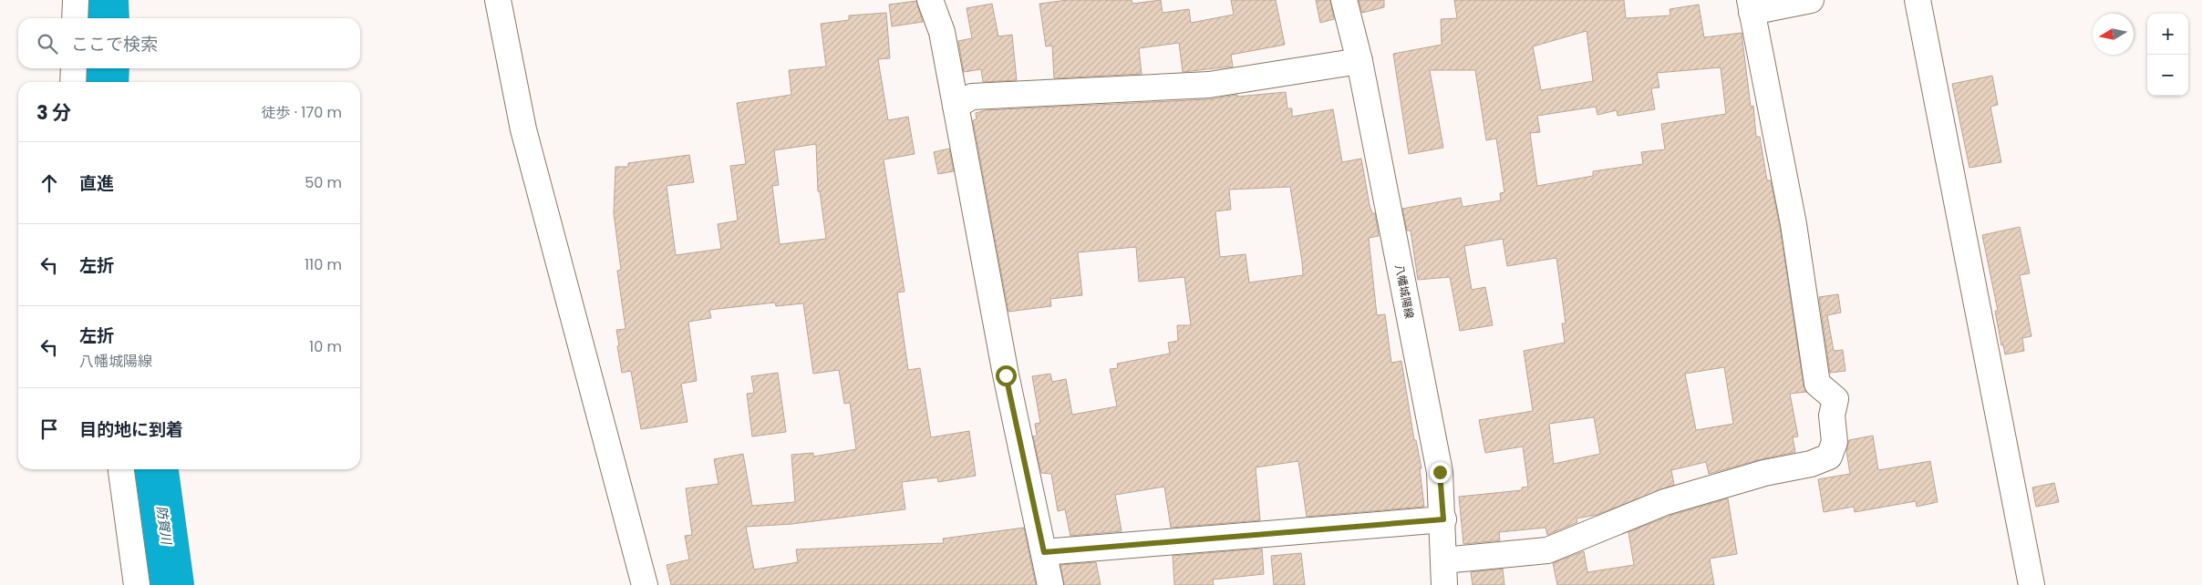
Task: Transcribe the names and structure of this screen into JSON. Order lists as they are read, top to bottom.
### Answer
{
  "streets": {
    "street": ["八幡城陽線"]
  },
  "water": ["防賀川"],
  "north": "left",
  "page": {
    "map_buttons": ["+", "−"],
    "search": "ここで検索",
    "heading": ["3 分", "徒歩 · 170 m"],
    "list": [
      ["直進", "50 m"],
      ["左折", "110 m"],
      ["左折", "八幡城陽線", "10 m"],
      "目的地に到着"
    ]
  }
}
